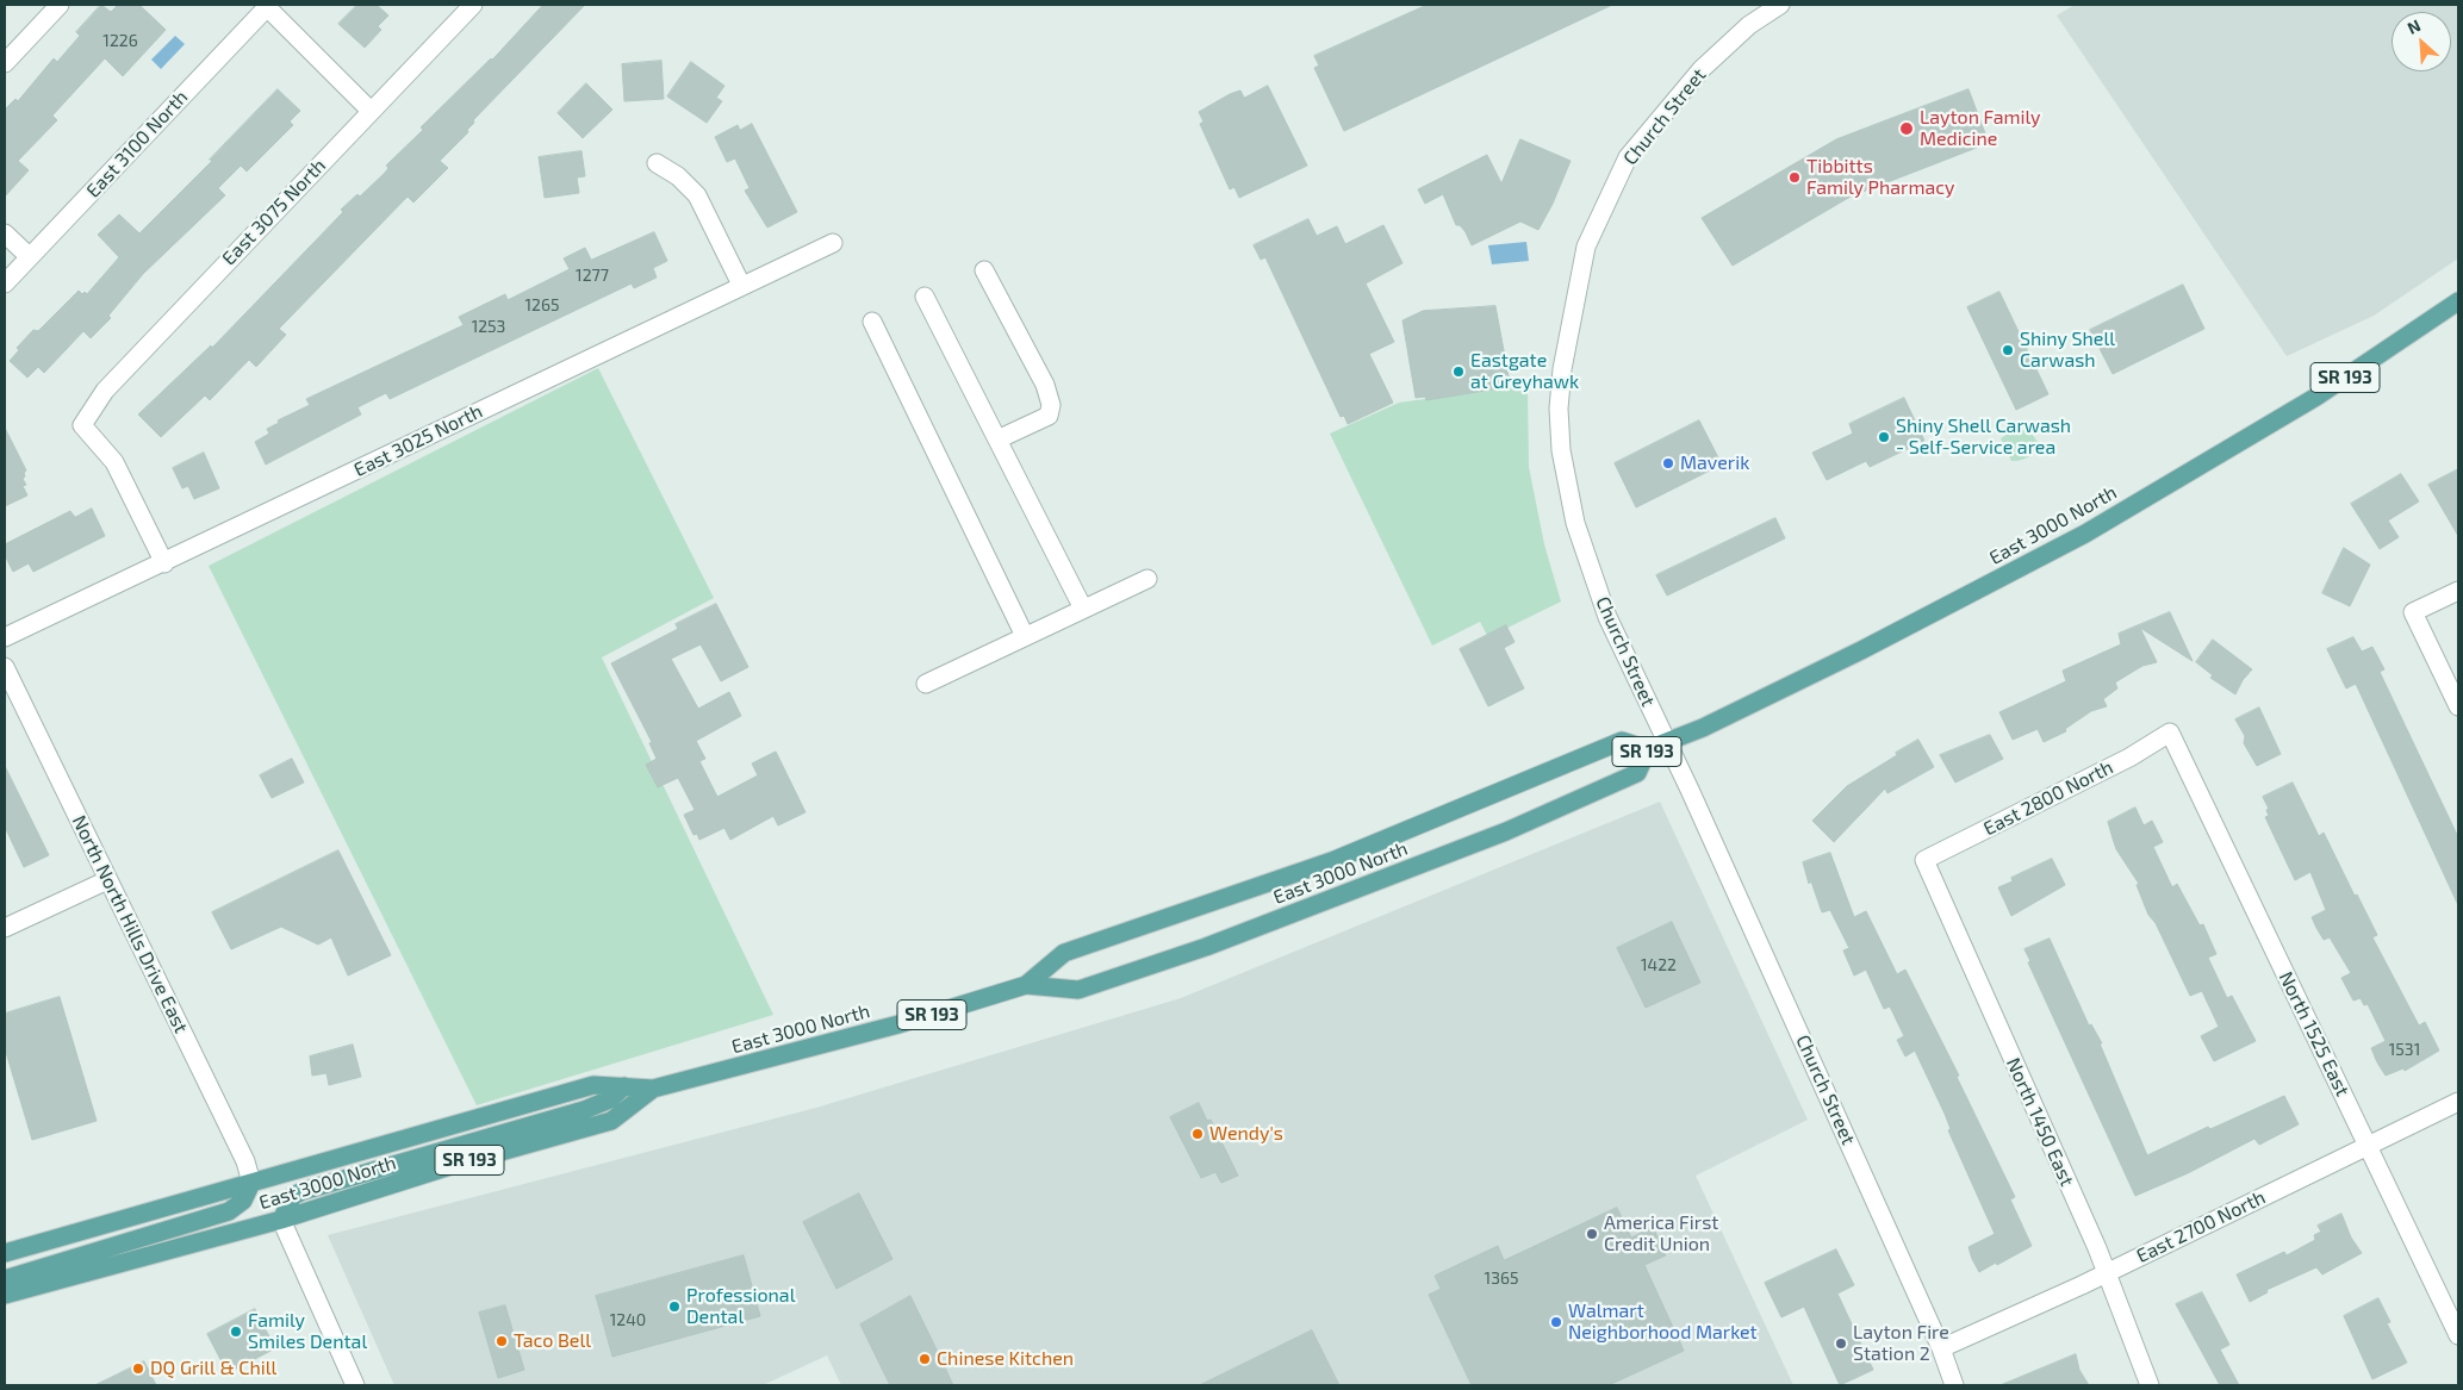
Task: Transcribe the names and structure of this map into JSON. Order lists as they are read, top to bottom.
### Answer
{
  "streets": {
    "main road": ["SR 193", "East 3000 North"],
    "street": [
      "Church Street",
      "East 3100 North",
      "East 3075 North",
      "East 3025 North",
      "East 2800 North",
      "North North Hills Drive East",
      "North 1525 East",
      "North 1450 East",
      "East 2700 North"
    ]
  },
  "crossings": [
    ["Church Street", "East 3000 North"],
    ["Church Street", "East 2700 North"],
    ["East 3075 North", "East 3025 North"],
    ["East 3000 North", "North North Hills Drive East"],
    ["East 2800 North", "North 1525 East"],
    ["East 2800 North", "North 1450 East"],
    ["North 1525 East", "East 2700 North"],
    ["North 1450 East", "East 2700 North"]
  ],
  "places": [
    "Layton Family Medicine",
    "Tibbitts Family Pharmacy",
    "Shiny Shell Carwash",
    "Eastgate at Greyhawk",
    "Shiny Shell Carwash - Self-Service area",
    "Maverik",
    "Wendy's",
    "America First Credit Union",
    "Professional Dental",
    "Walmart Neighborhood Market",
    "Family Smiles Dental",
    "Taco Bell",
    "Layton Fire Station 2",
    "Chinese Kitchen",
    "DQ Grill & Chill"
  ],
  "house_numbers": [
    "1226",
    "1277",
    "1265",
    "1253",
    "1422",
    "1531",
    "1365",
    "1240"
  ],
  "north": "top left"
}
